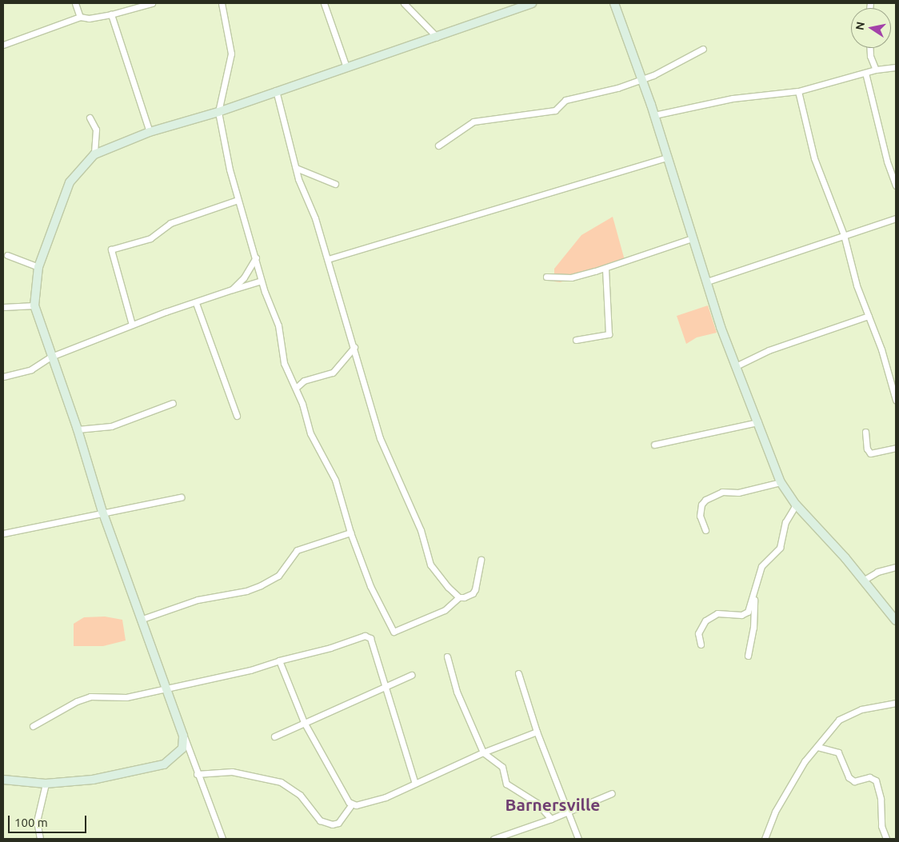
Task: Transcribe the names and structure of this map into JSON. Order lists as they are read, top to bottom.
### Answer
{
  "districts": ["Barnersville"],
  "scale_bar": "100 m",
  "north": "left"
}
